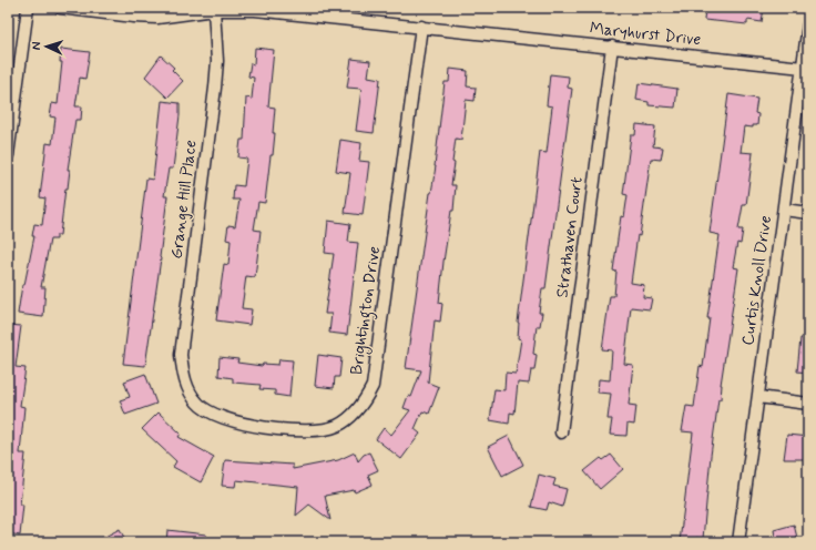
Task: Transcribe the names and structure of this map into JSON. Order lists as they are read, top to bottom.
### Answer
{
  "streets": {
    "street": [
      "Maryhurst Drive",
      "Grange Hill Place",
      "Strathaven Court",
      "Curtis Knoll Drive",
      "Brightington Drive"
    ]
  },
  "crossings": [
    ["Maryhurst Drive", "Grange Hill Place"],
    ["Maryhurst Drive", "Strathaven Court"],
    ["Maryhurst Drive", "Curtis Knoll Drive"],
    ["Maryhurst Drive", "Brightington Drive"],
    ["Grange Hill Place", "Brightington Drive"]
  ],
  "north": "left"
}
